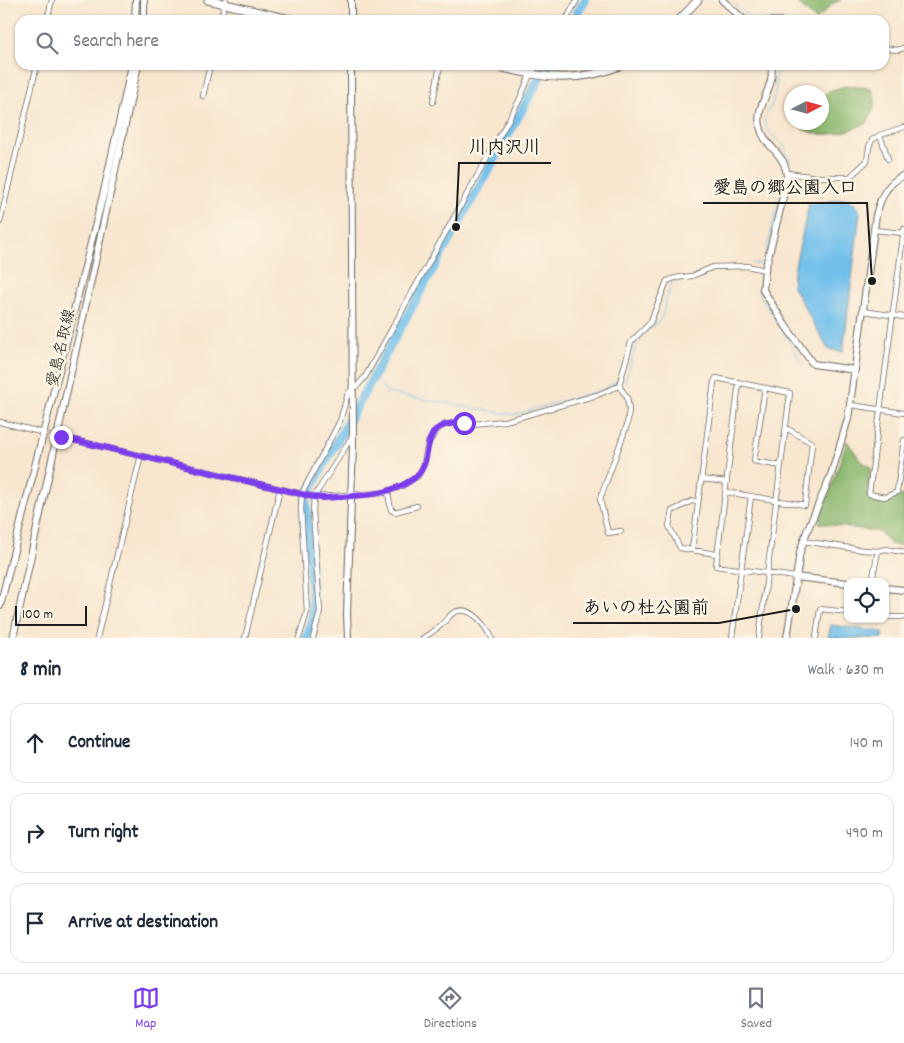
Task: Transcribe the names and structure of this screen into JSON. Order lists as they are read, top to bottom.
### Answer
{
  "streets": {
    "street": ["愛島名取線"]
  },
  "places": ["川内沢川", "愛島の郷公園入口", "あいの杜公園前"],
  "scale_bar": "100 m",
  "north": "right",
  "page": {
    "search": "Search here",
    "scale": "100 m",
    "heading": ["8 min", "Walk · 630 m"],
    "list": [
      ["Continue", "140 m"],
      ["Turn right", "490 m"],
      "Arrive at destination"
    ],
    "nav": ["Map", "Directions", "Saved"]
  }
}
